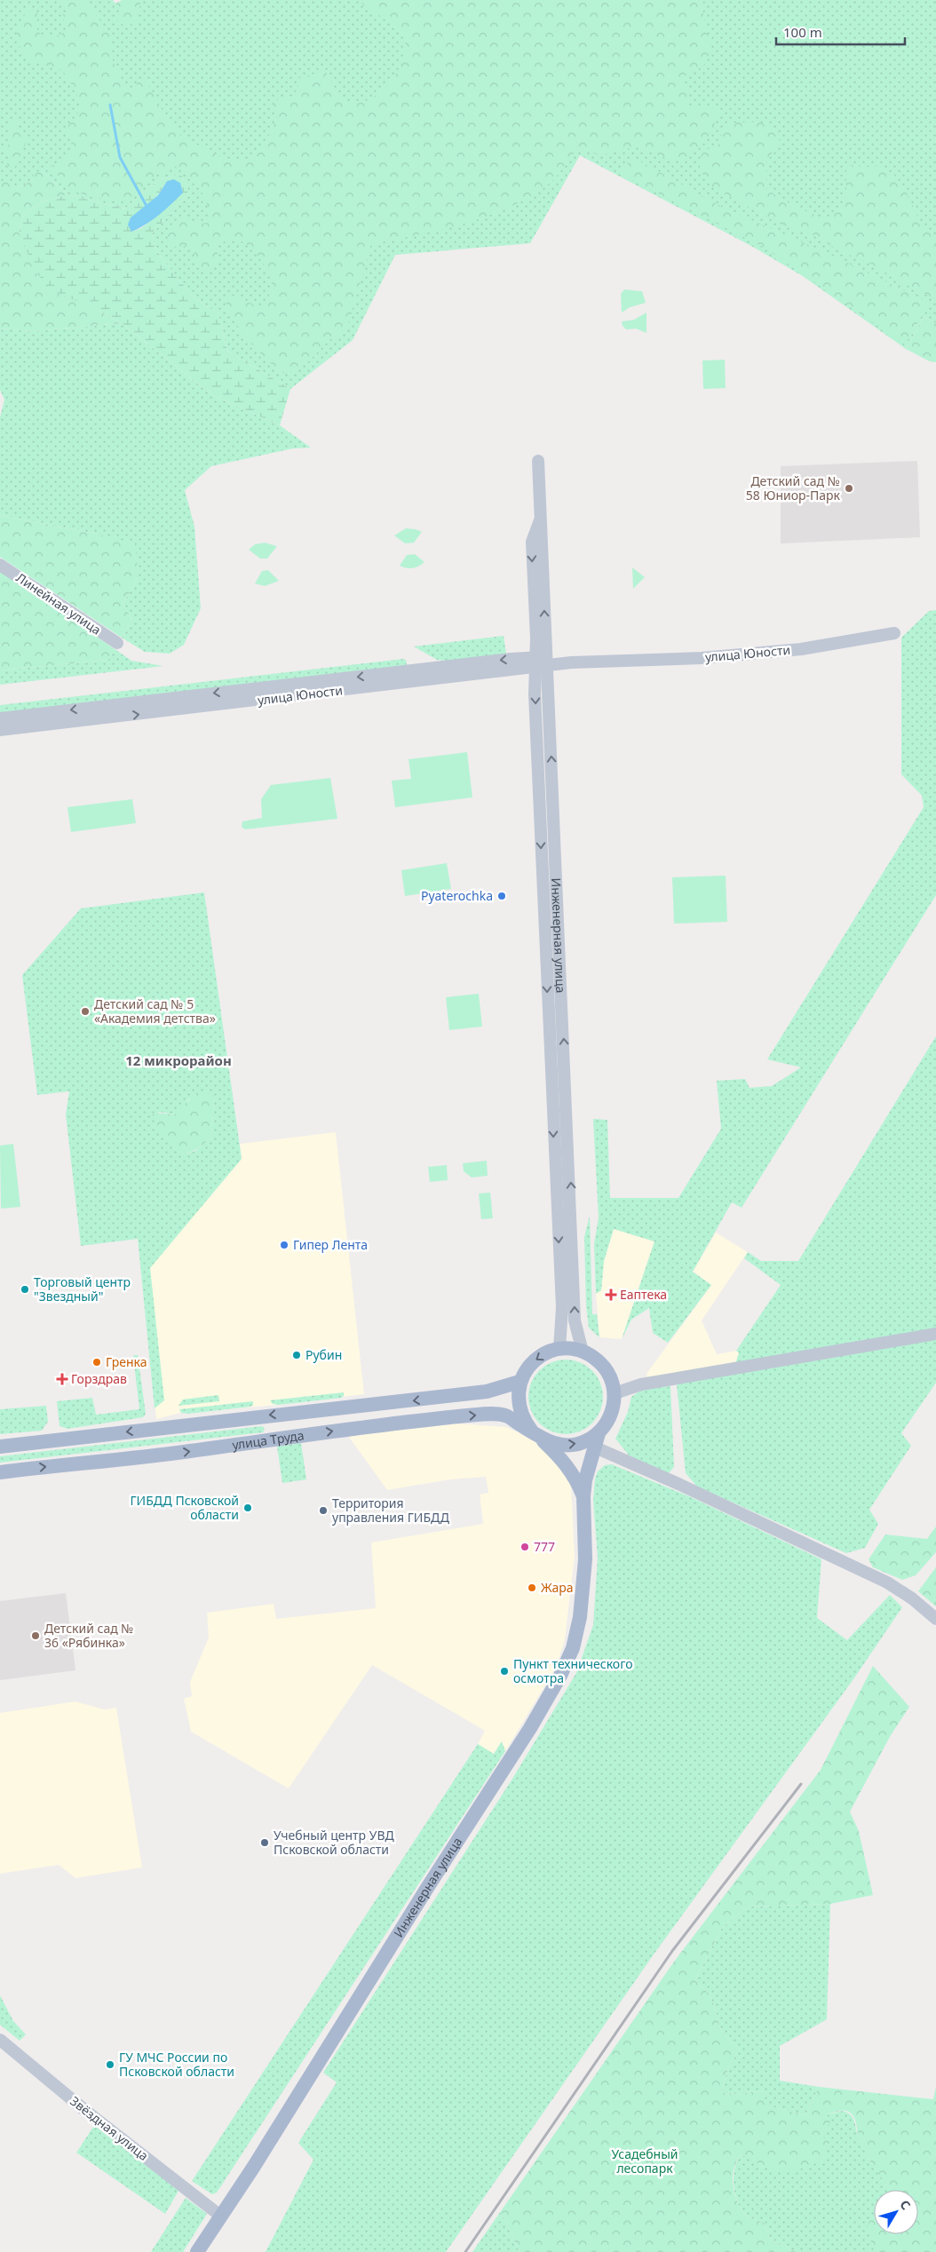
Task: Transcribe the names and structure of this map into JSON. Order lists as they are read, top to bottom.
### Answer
{
  "streets": {
    "main road": ["Инженерная улица", "улица Труда"],
    "street": ["Линейная улица", "улица Юности", "Звёздная улица"]
  },
  "crossings": [
    ["улица Юности", "Инженерная улица"],
    ["Инженерная улица", "улица Труда"],
    ["Инженерная улица", "Звёздная улица"]
  ],
  "districts": ["12 микрорайон"],
  "parks": ["Усадебный лесопарк"],
  "places": {
    "other": [
      "Детский сад № 58 Юниор-Парк",
      "Pyaterochka",
      "Детский сад № 5 «Академия детства»",
      "Гипер Лента",
      "Торговый центр \"Звездный\"",
      "Рубин",
      "Гренка",
      "ГИБДД Псковской области",
      "Территория управления ГИБДД",
      "777",
      "Жара",
      "Детский сад № 36 «Рябинка»",
      "Пункт технического осмотра",
      "Учебный центр УВД Псковской области",
      "ГУ МЧС России по Псковской области"
    ],
    "health": ["Еаптека", "Горздрав"]
  },
  "scale_bar": "100 m",
  "north": "top right"
}
